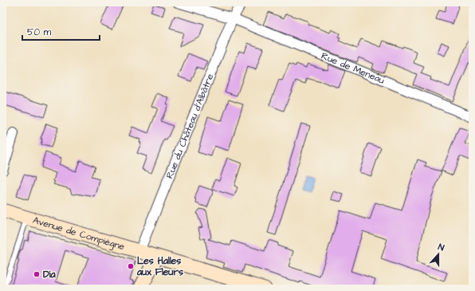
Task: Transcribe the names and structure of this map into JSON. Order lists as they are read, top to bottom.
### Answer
{
  "streets": {
    "main road": ["Avenue de Compiègne"],
    "street": ["Rue de Meneau", "Rue du Château d'Albâtre"]
  },
  "crossings": [
    ["Rue de Meneau", "Rue du Château d'Albâtre"],
    ["Rue du Château d'Albâtre", "Avenue de Compiègne"]
  ],
  "places": ["Les Halles aux Fleurs", "Dia"],
  "scale_bar": "50 m",
  "north": "top"
}
